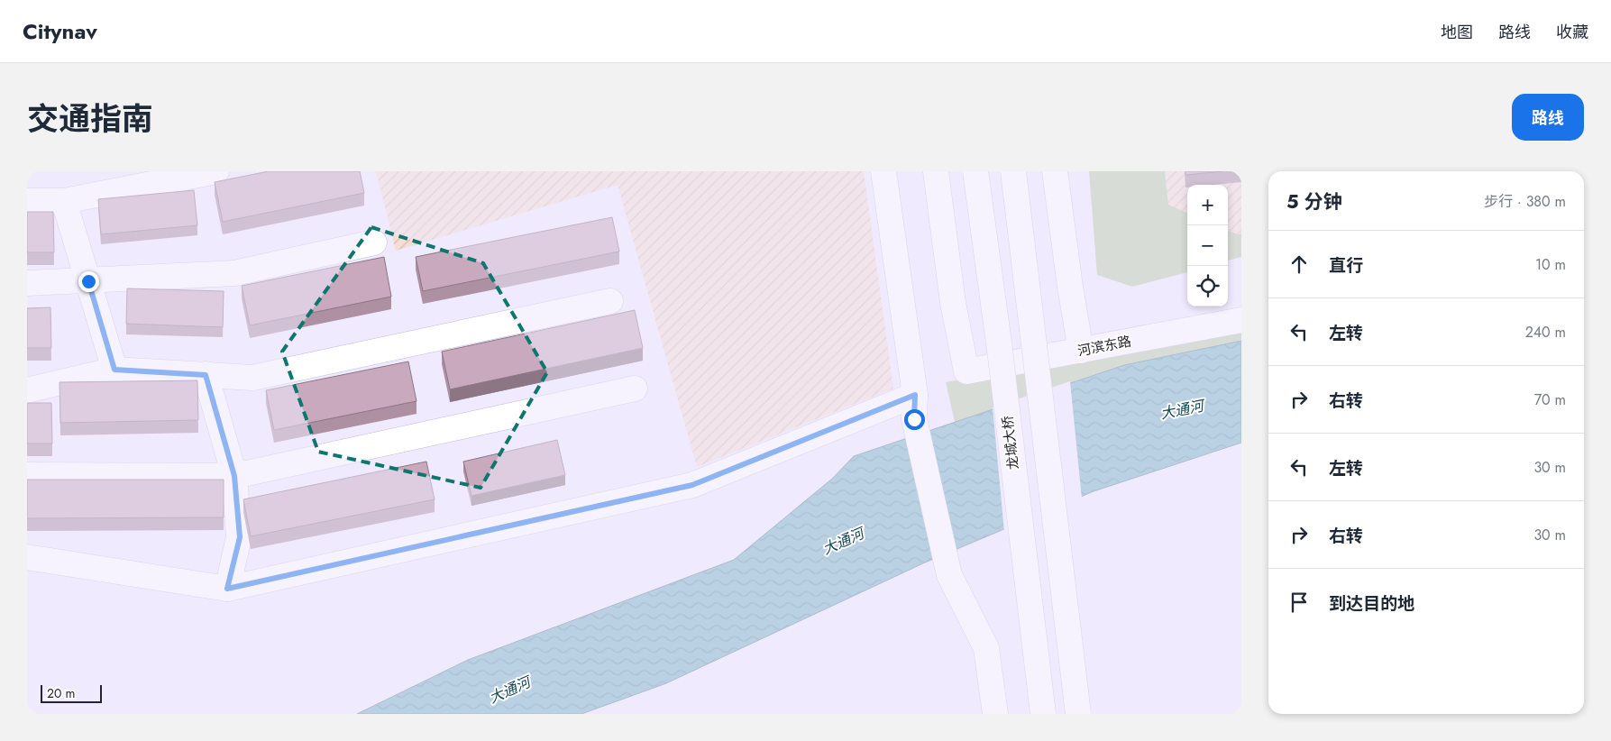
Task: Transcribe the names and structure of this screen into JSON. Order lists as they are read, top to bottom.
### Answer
{
  "streets": {
    "main road": ["河滨东路", "龙城大桥"]
  },
  "water": ["大通河"],
  "scale_bar": "20 m",
  "page": {
    "header": "Citynav",
    "nav": ["地图", "路线", "收藏"],
    "title": "交通指南",
    "buttons": "路线",
    "heading": ["5 分钟", "步行 · 380 m"],
    "map_buttons": ["+", "−"],
    "list": [
      ["直行", "10 m"],
      ["左转", "240 m"],
      ["右转", "70 m"],
      ["左转", "30 m"],
      ["右转", "30 m"],
      "到达目的地"
    ],
    "scale": "20 m"
  }
}
